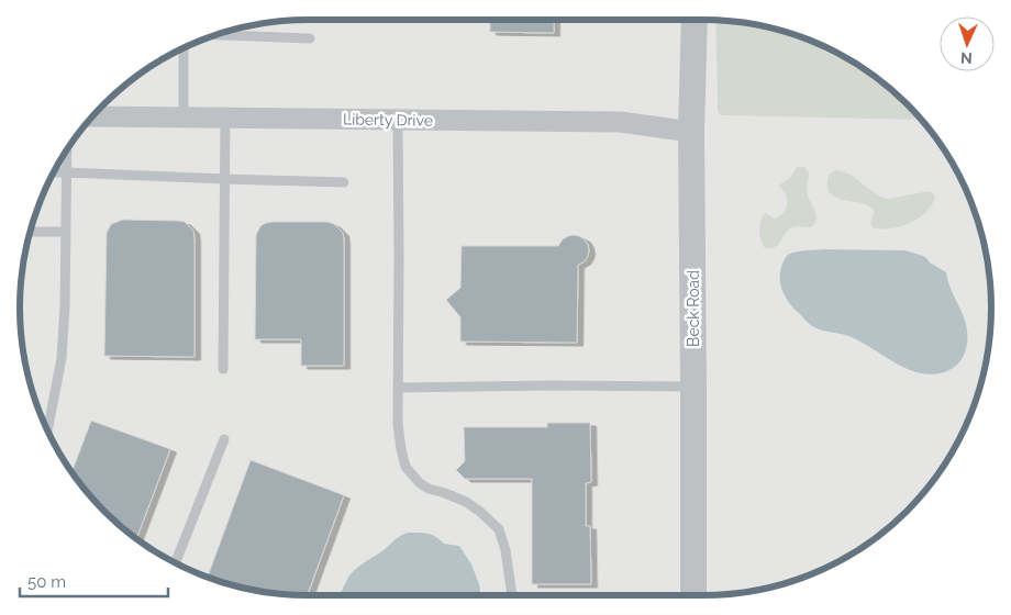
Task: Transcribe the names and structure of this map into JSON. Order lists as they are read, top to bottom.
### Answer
{
  "streets": {
    "street": ["Liberty Drive", "Beck Road"]
  },
  "crossings": [
    ["Liberty Drive", "Beck Road"]
  ],
  "scale_bar": "50 m",
  "north": "bottom"
}
